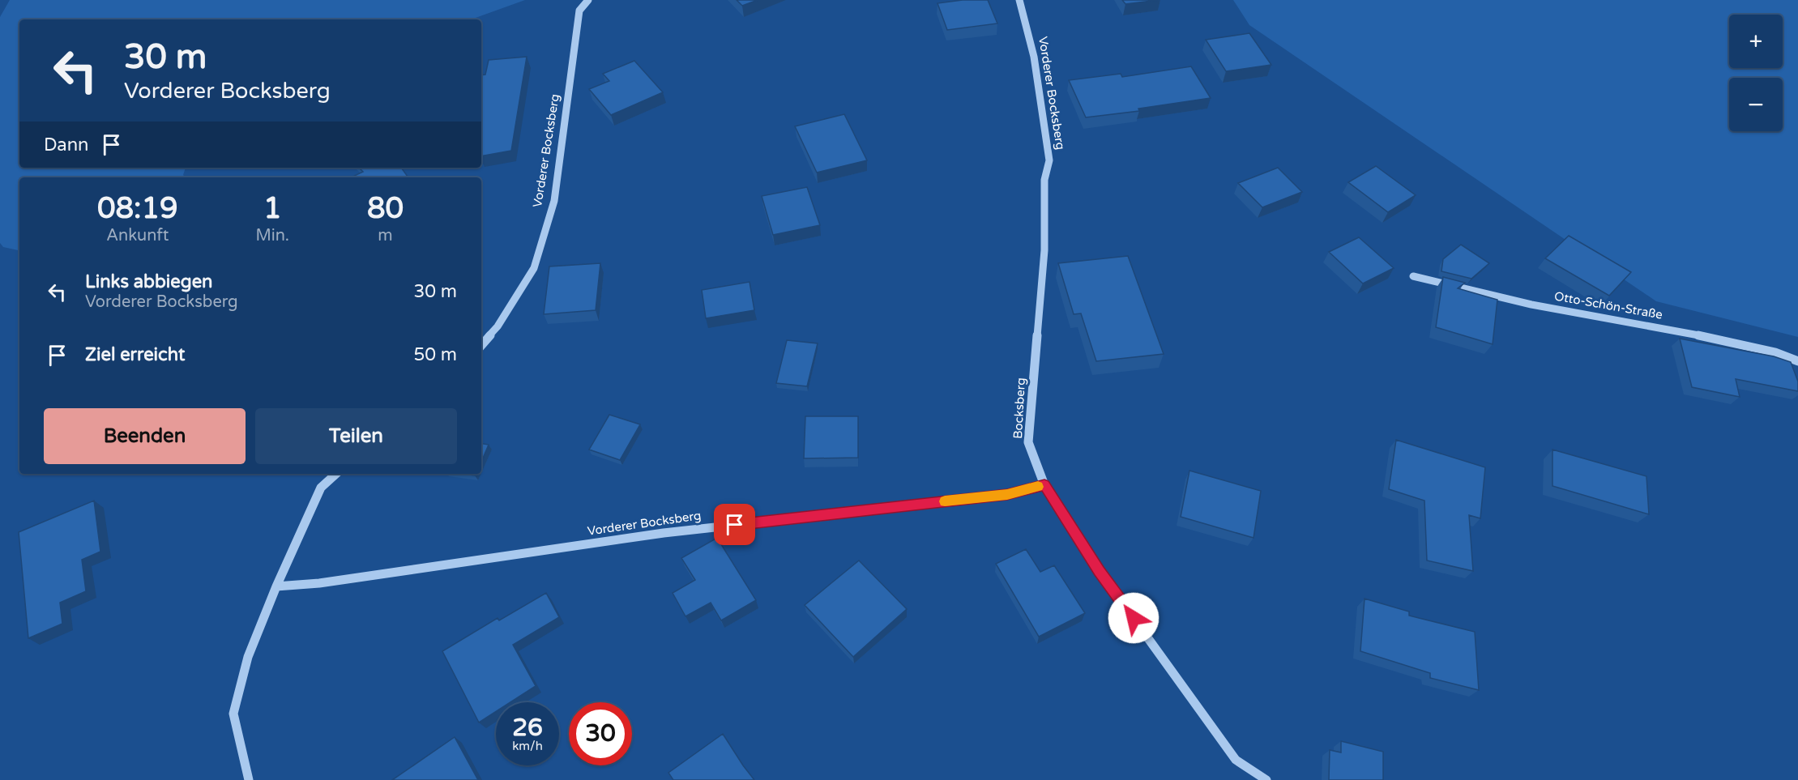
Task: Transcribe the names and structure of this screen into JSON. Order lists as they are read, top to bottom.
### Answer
{
  "streets": {
    "street": ["Vorderer Bocksberg", "Otto-Schön-Straße", "Bocksberg"]
  },
  "crossings": [
    ["Vorderer Bocksberg", "Bocksberg"]
  ],
  "page": {
    "map_buttons": ["+", "−"],
    "turn": ["30 m", "Vorderer Bocksberg"],
    "then": "Dann",
    "eta": [
      "08:19",
      "Ankunft",
      "1",
      "Min.",
      "80",
      "m"
    ],
    "list": [
      {
        "name": "Links abbiegen",
        "note": "Vorderer Bocksberg",
        "value": "30 m"
      },
      {
        "name": "Ziel erreicht",
        "value": "50 m"
      }
    ],
    "buttons": ["Beenden", "Teilen"],
    "speed": "26 km/h",
    "limit": "30"
  }
}
